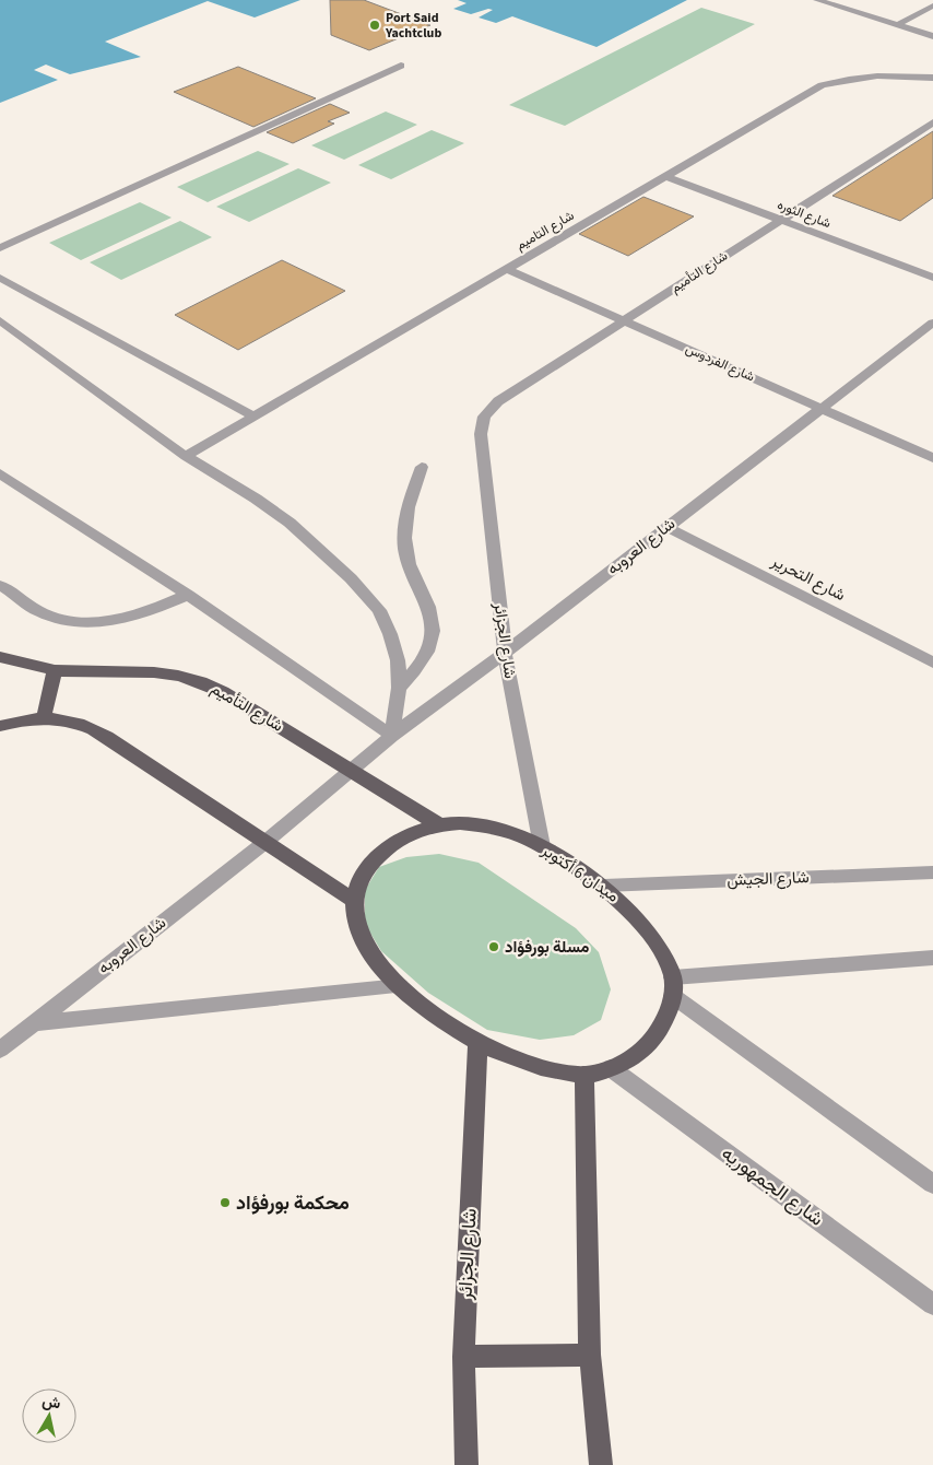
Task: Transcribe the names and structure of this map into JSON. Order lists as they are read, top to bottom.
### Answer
{
  "streets": {
    "main road": ["شارع التأميم", "شارع الجزائر", "ميدان 6 أكتوبر"],
    "street": [
      "شارع الثوره",
      "شارع التاميم",
      "شارع الفردوس",
      "شارع العروبه",
      "شارع التحرير",
      "شارع الجيش",
      "شارع الجمهوريه"
    ]
  },
  "crossings": [
    ["شارع الثوره", "شارع التاميم"],
    ["شارع الثوره", "شارع التأميم"],
    ["شارع التاميم", "شارع الفردوس"],
    ["شارع التأميم", "شارع الفردوس"],
    ["شارع التأميم", "شارع العروبه"],
    ["شارع التأميم", "شارع الجزائر"],
    ["شارع التأميم", "ميدان 6 أكتوبر"],
    ["شارع الفردوس", "شارع العروبه"],
    ["شارع العروبه", "شارع التحرير"],
    ["شارع العروبه", "شارع الجزائر"],
    ["شارع الجزائر", "ميدان 6 أكتوبر"],
    ["ميدان 6 أكتوبر", "شارع الجيش"],
    ["ميدان 6 أكتوبر", "شارع الجمهوريه"]
  ],
  "places": ["Port Said Yachtclub", "مسلة بورفؤاد", "محكمة بورفؤاد"],
  "north": "top"
}
